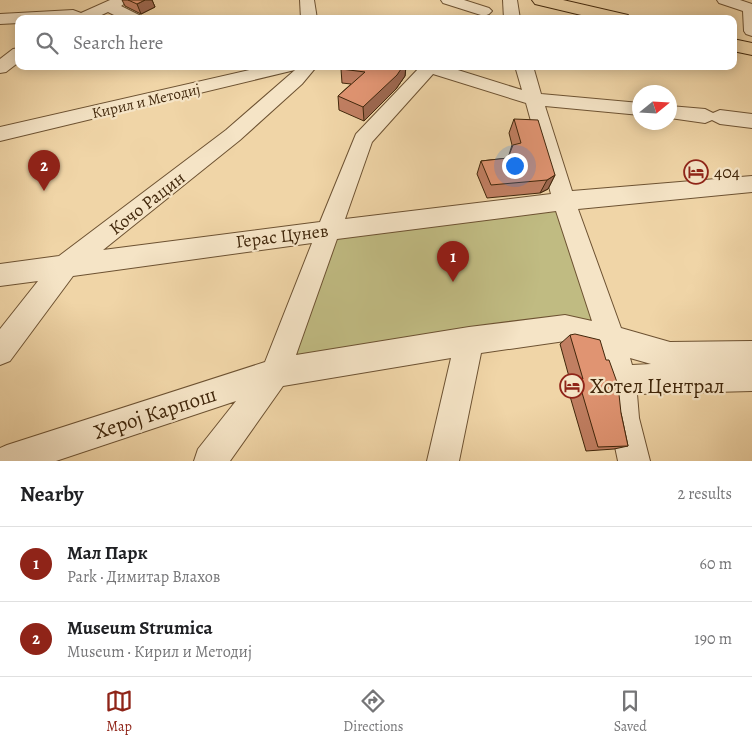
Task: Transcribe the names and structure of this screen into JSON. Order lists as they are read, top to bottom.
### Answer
{
  "streets": {
    "street": [
      "Кирил и Методиј",
      "Кочо Рацин",
      "Герас Цунев",
      "Херој Карпош"
    ]
  },
  "crossings": [
    ["Кочо Рацин", "Герас Цунев"]
  ],
  "places": {
    "hotel": ["404", "Хотел Централ"]
  },
  "north": "right",
  "page": {
    "search": "Search here",
    "pins": ["2", "1"],
    "heading": ["Nearby", "2 results"],
    "list": [
      {
        "mark": "1",
        "name": "Мал Парк",
        "note": "Park · Димитар Влахов",
        "value": "60 m"
      },
      {
        "mark": "2",
        "name": "Museum Strumica",
        "note": "Museum · Кирил и Методиј",
        "value": "190 m"
      }
    ],
    "nav": ["Map", "Directions", "Saved"]
  }
}
